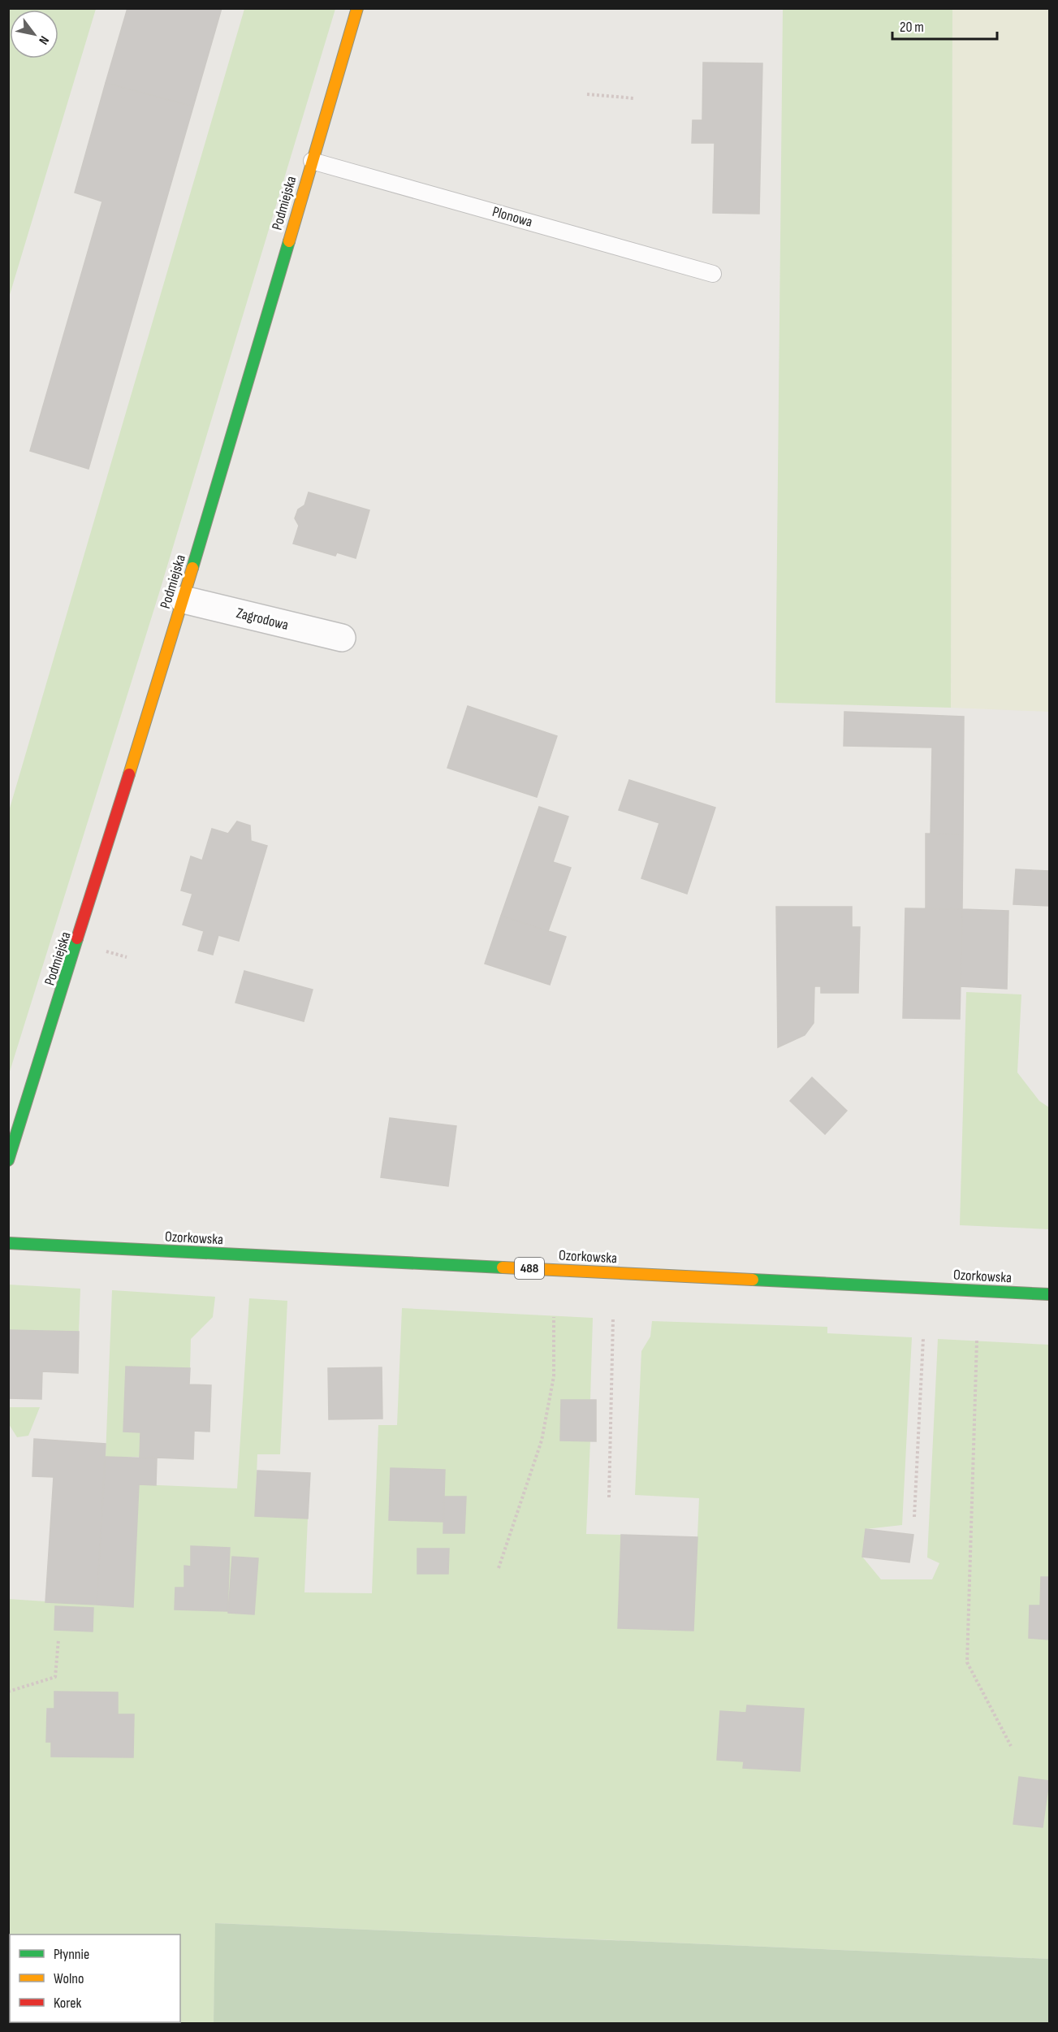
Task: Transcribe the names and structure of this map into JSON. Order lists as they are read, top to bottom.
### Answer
{
  "streets": {
    "street": [
      "Podmiejska",
      "Zagrodowa",
      "Ozorkowska",
      "488"
    ],
    "lane": ["Plonowa"]
  },
  "crossings": [
    ["Podmiejska", "Plonowa"],
    ["Podmiejska", "Zagrodowa"]
  ],
  "legend": ["Płynnie", "Wolno", "Korek"],
  "scale_bar": "20 m",
  "north": "bottom right"
}
